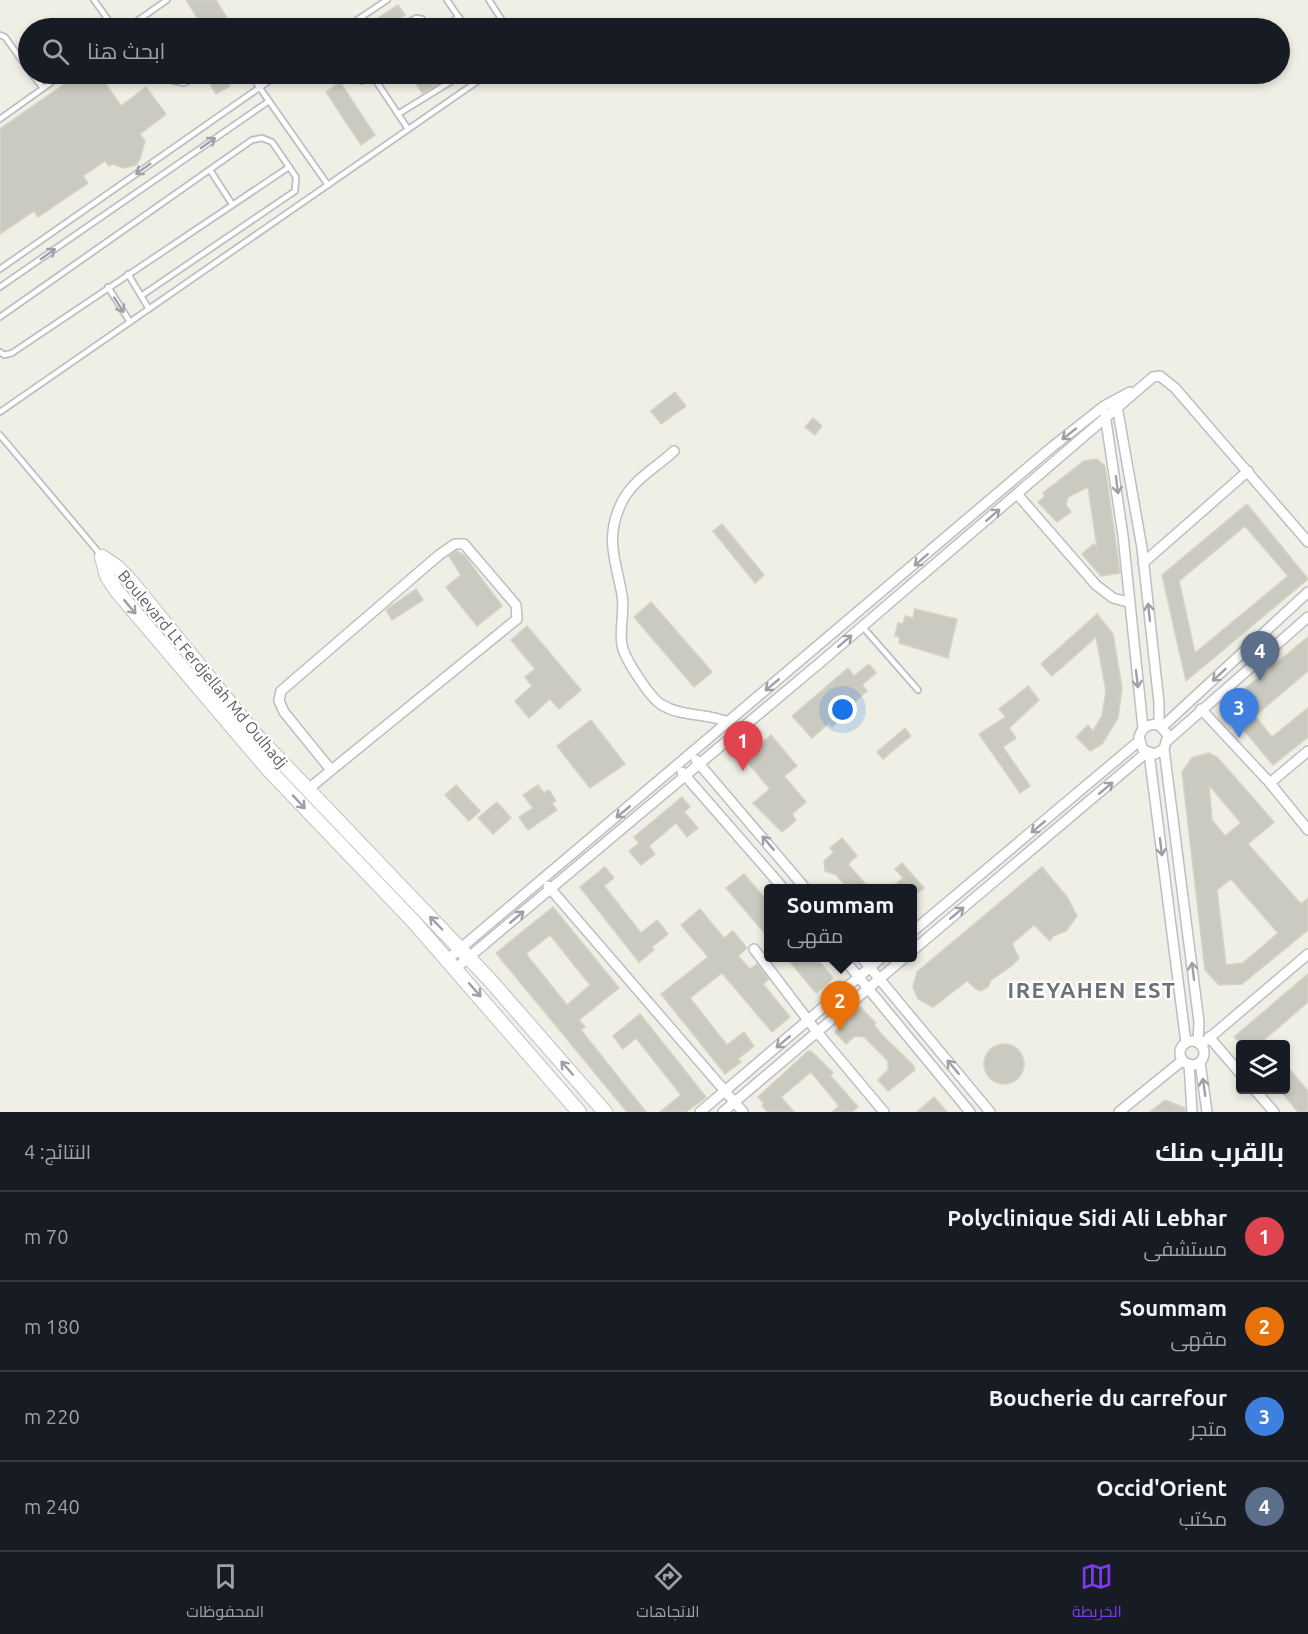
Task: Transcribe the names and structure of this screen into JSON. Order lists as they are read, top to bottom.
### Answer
{
  "streets": {
    "street": ["Boulevard Lt Ferdjellah Md Oulhadj"]
  },
  "districts": ["IREYAHEN EST"],
  "page": {
    "search": "ابحث هنا",
    "pins": [
      "4",
      "3",
      "1",
      "2"
    ],
    "popup": ["Soummam", "مقهى"],
    "heading": ["بالقرب منك", "النتائج: 4"],
    "list": [
      {
        "mark": "1",
        "name": "Polyclinique Sidi Ali Lebhar",
        "note": "مستشفى",
        "value": "70 m"
      },
      {
        "mark": "2",
        "name": "Soummam",
        "note": "مقهى",
        "value": "180 m"
      },
      {
        "mark": "3",
        "name": "Boucherie du carrefour",
        "note": "متجر",
        "value": "220 m"
      },
      {
        "mark": "4",
        "name": "Occid'Orient",
        "note": "مكتب",
        "value": "240 m"
      }
    ],
    "nav": ["الخريطة", "الاتجاهات", "المحفوظات"]
  }
}
